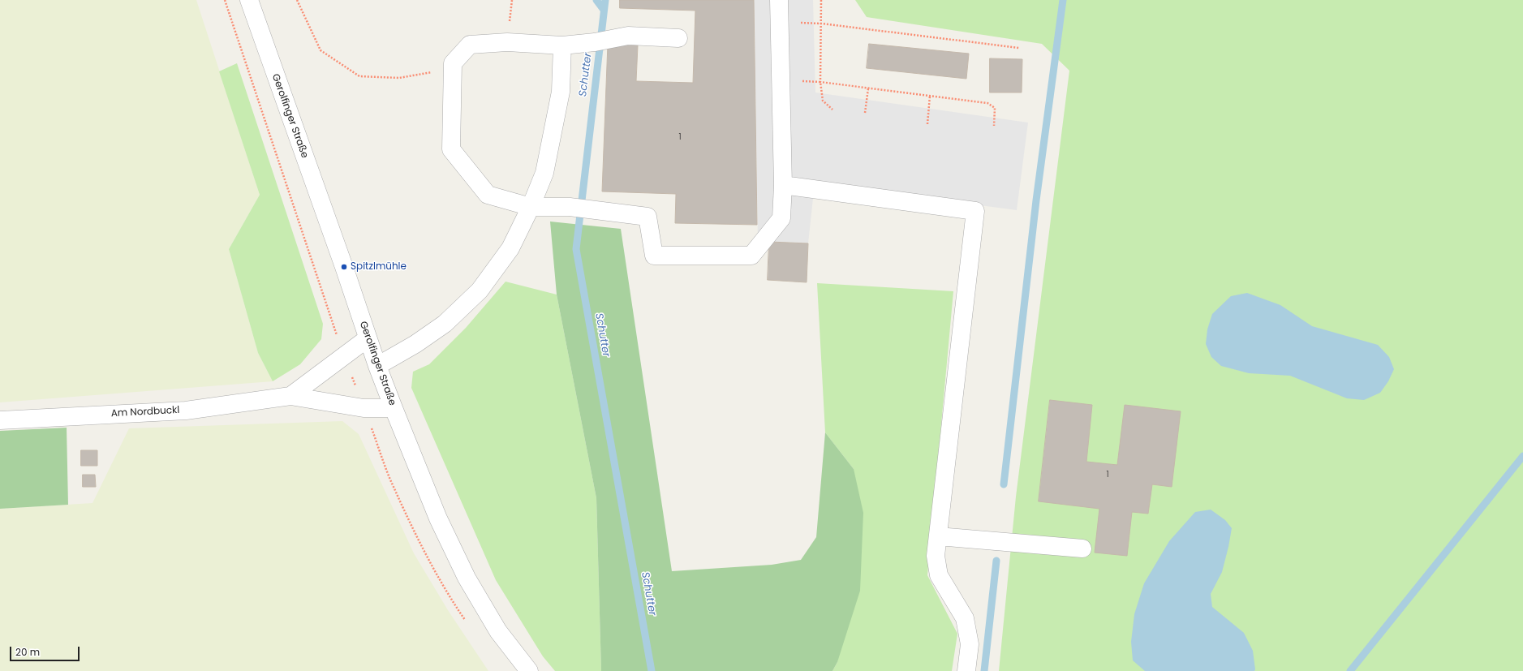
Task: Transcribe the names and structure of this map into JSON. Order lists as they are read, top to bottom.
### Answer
{
  "streets": {
    "street": ["Gerolfinger Straße", "Am Nordbuckl"]
  },
  "water": ["Schutter"],
  "places": ["Spitzlmühle"],
  "house_numbers": ["1", "1"],
  "scale_bar": "20 m"
}
